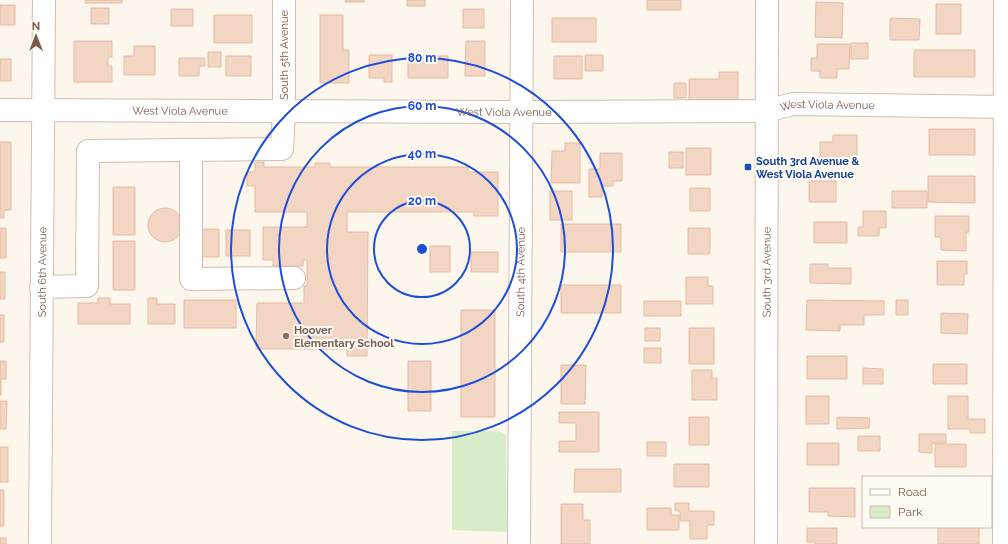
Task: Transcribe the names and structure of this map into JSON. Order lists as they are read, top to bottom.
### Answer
{
  "streets": {
    "street": [
      "South 5th Avenue",
      "West Viola Avenue",
      "South 6th Avenue",
      "South 4th Avenue",
      "South 3rd Avenue"
    ]
  },
  "crossings": [
    ["South 5th Avenue", "West Viola Avenue"],
    ["West Viola Avenue", "South 6th Avenue"],
    ["West Viola Avenue", "South 4th Avenue"],
    ["West Viola Avenue", "South 3rd Avenue"]
  ],
  "places": {
    "transit": ["South 3rd Avenue & West Viola Avenue"],
    "other": ["Hoover Elementary School"]
  },
  "legend": ["Road", "Park"],
  "north": "top",
  "rings": [
    "80 m",
    "60 m",
    "40 m",
    "20 m"
  ]
}
